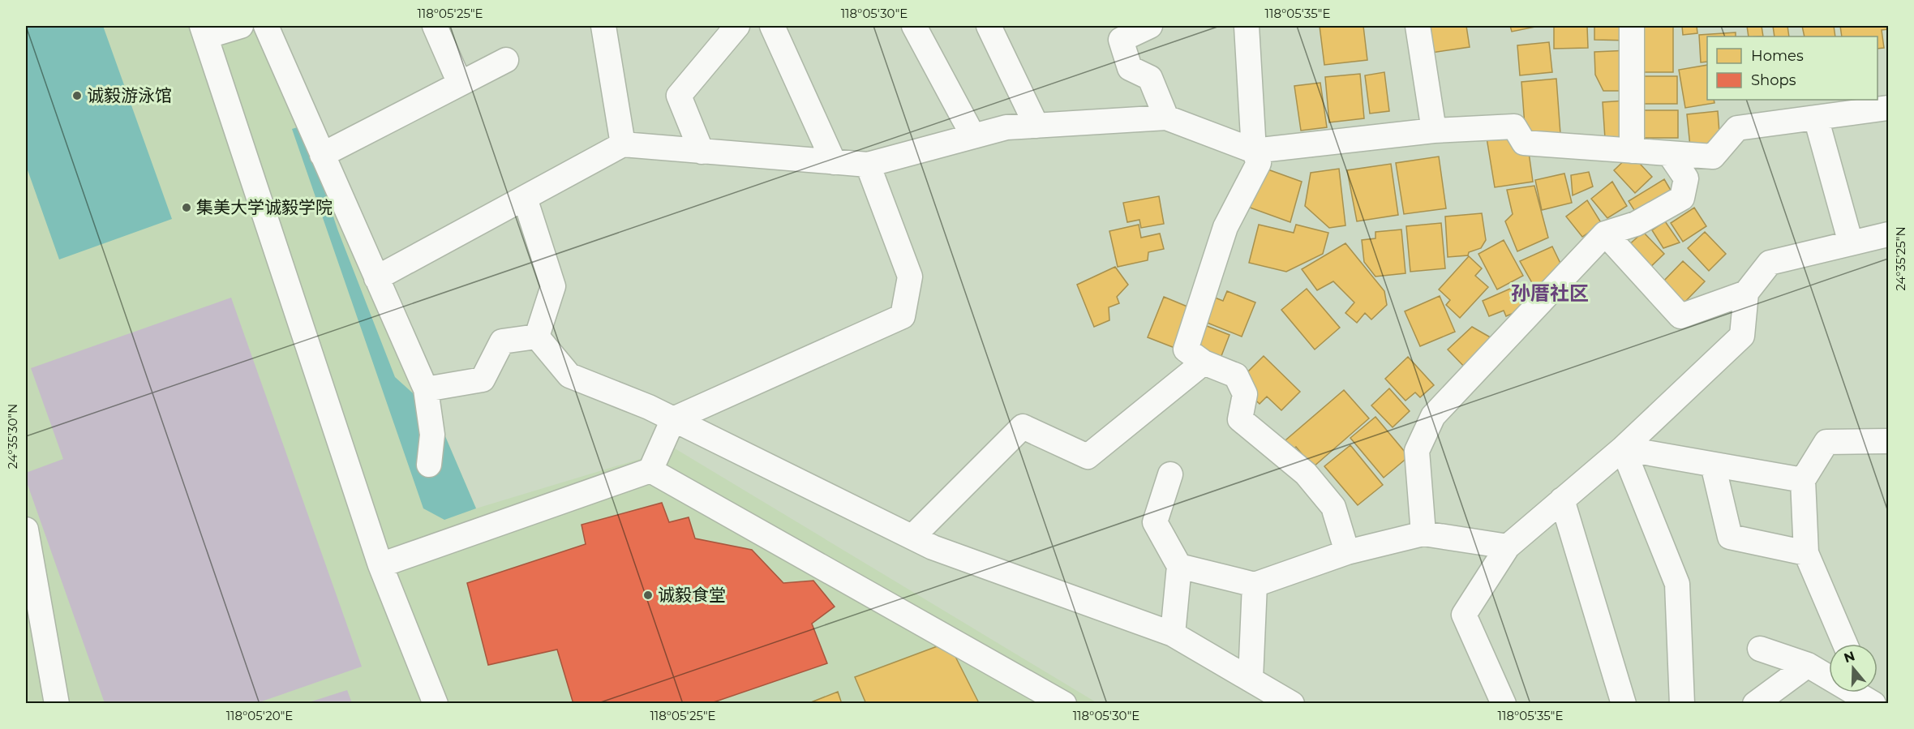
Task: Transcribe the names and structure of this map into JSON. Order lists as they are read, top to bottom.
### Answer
{
  "districts": ["孙厝社区"],
  "places": ["诚毅游泳馆", "集美大学诚毅学院", "诚毅食堂"],
  "legend": ["Homes", "Shops"],
  "north": "top",
  "coordinates": [
    "118°05'25\"E",
    "118°05'30\"E",
    "118°05'35\"E",
    "24°35'25\"N",
    "24°35'30\"N",
    "118°05'20\"E"
  ]
}
